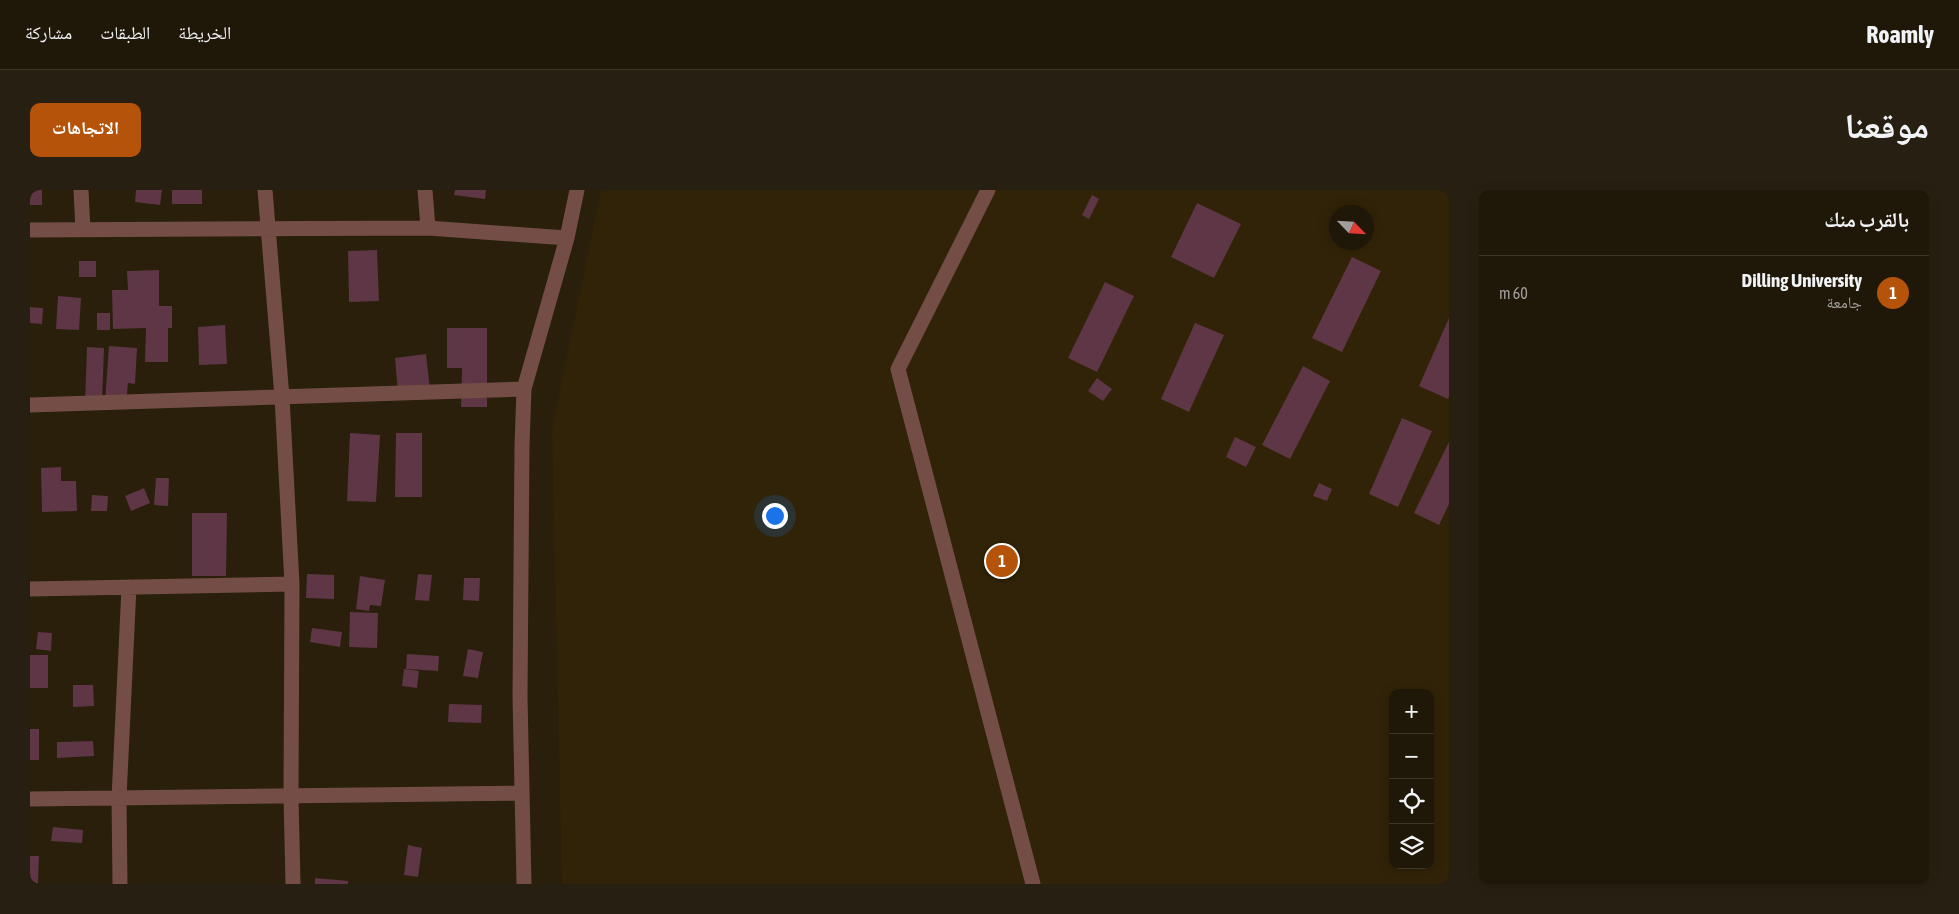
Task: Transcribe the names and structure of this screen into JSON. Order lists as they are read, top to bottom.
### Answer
{
  "north": "bottom right",
  "page": {
    "header": "Roamly",
    "nav": ["الخريطة", "الطبقات", "مشاركة"],
    "title": "موقعنا",
    "buttons": "الاتجاهات",
    "heading": "بالقرب منك",
    "list": [
      {
        "mark": "1",
        "name": "Dilling University",
        "note": "جامعة",
        "value": "60 m"
      }
    ],
    "pins": "1",
    "map_buttons": ["+", "−"]
  }
}
